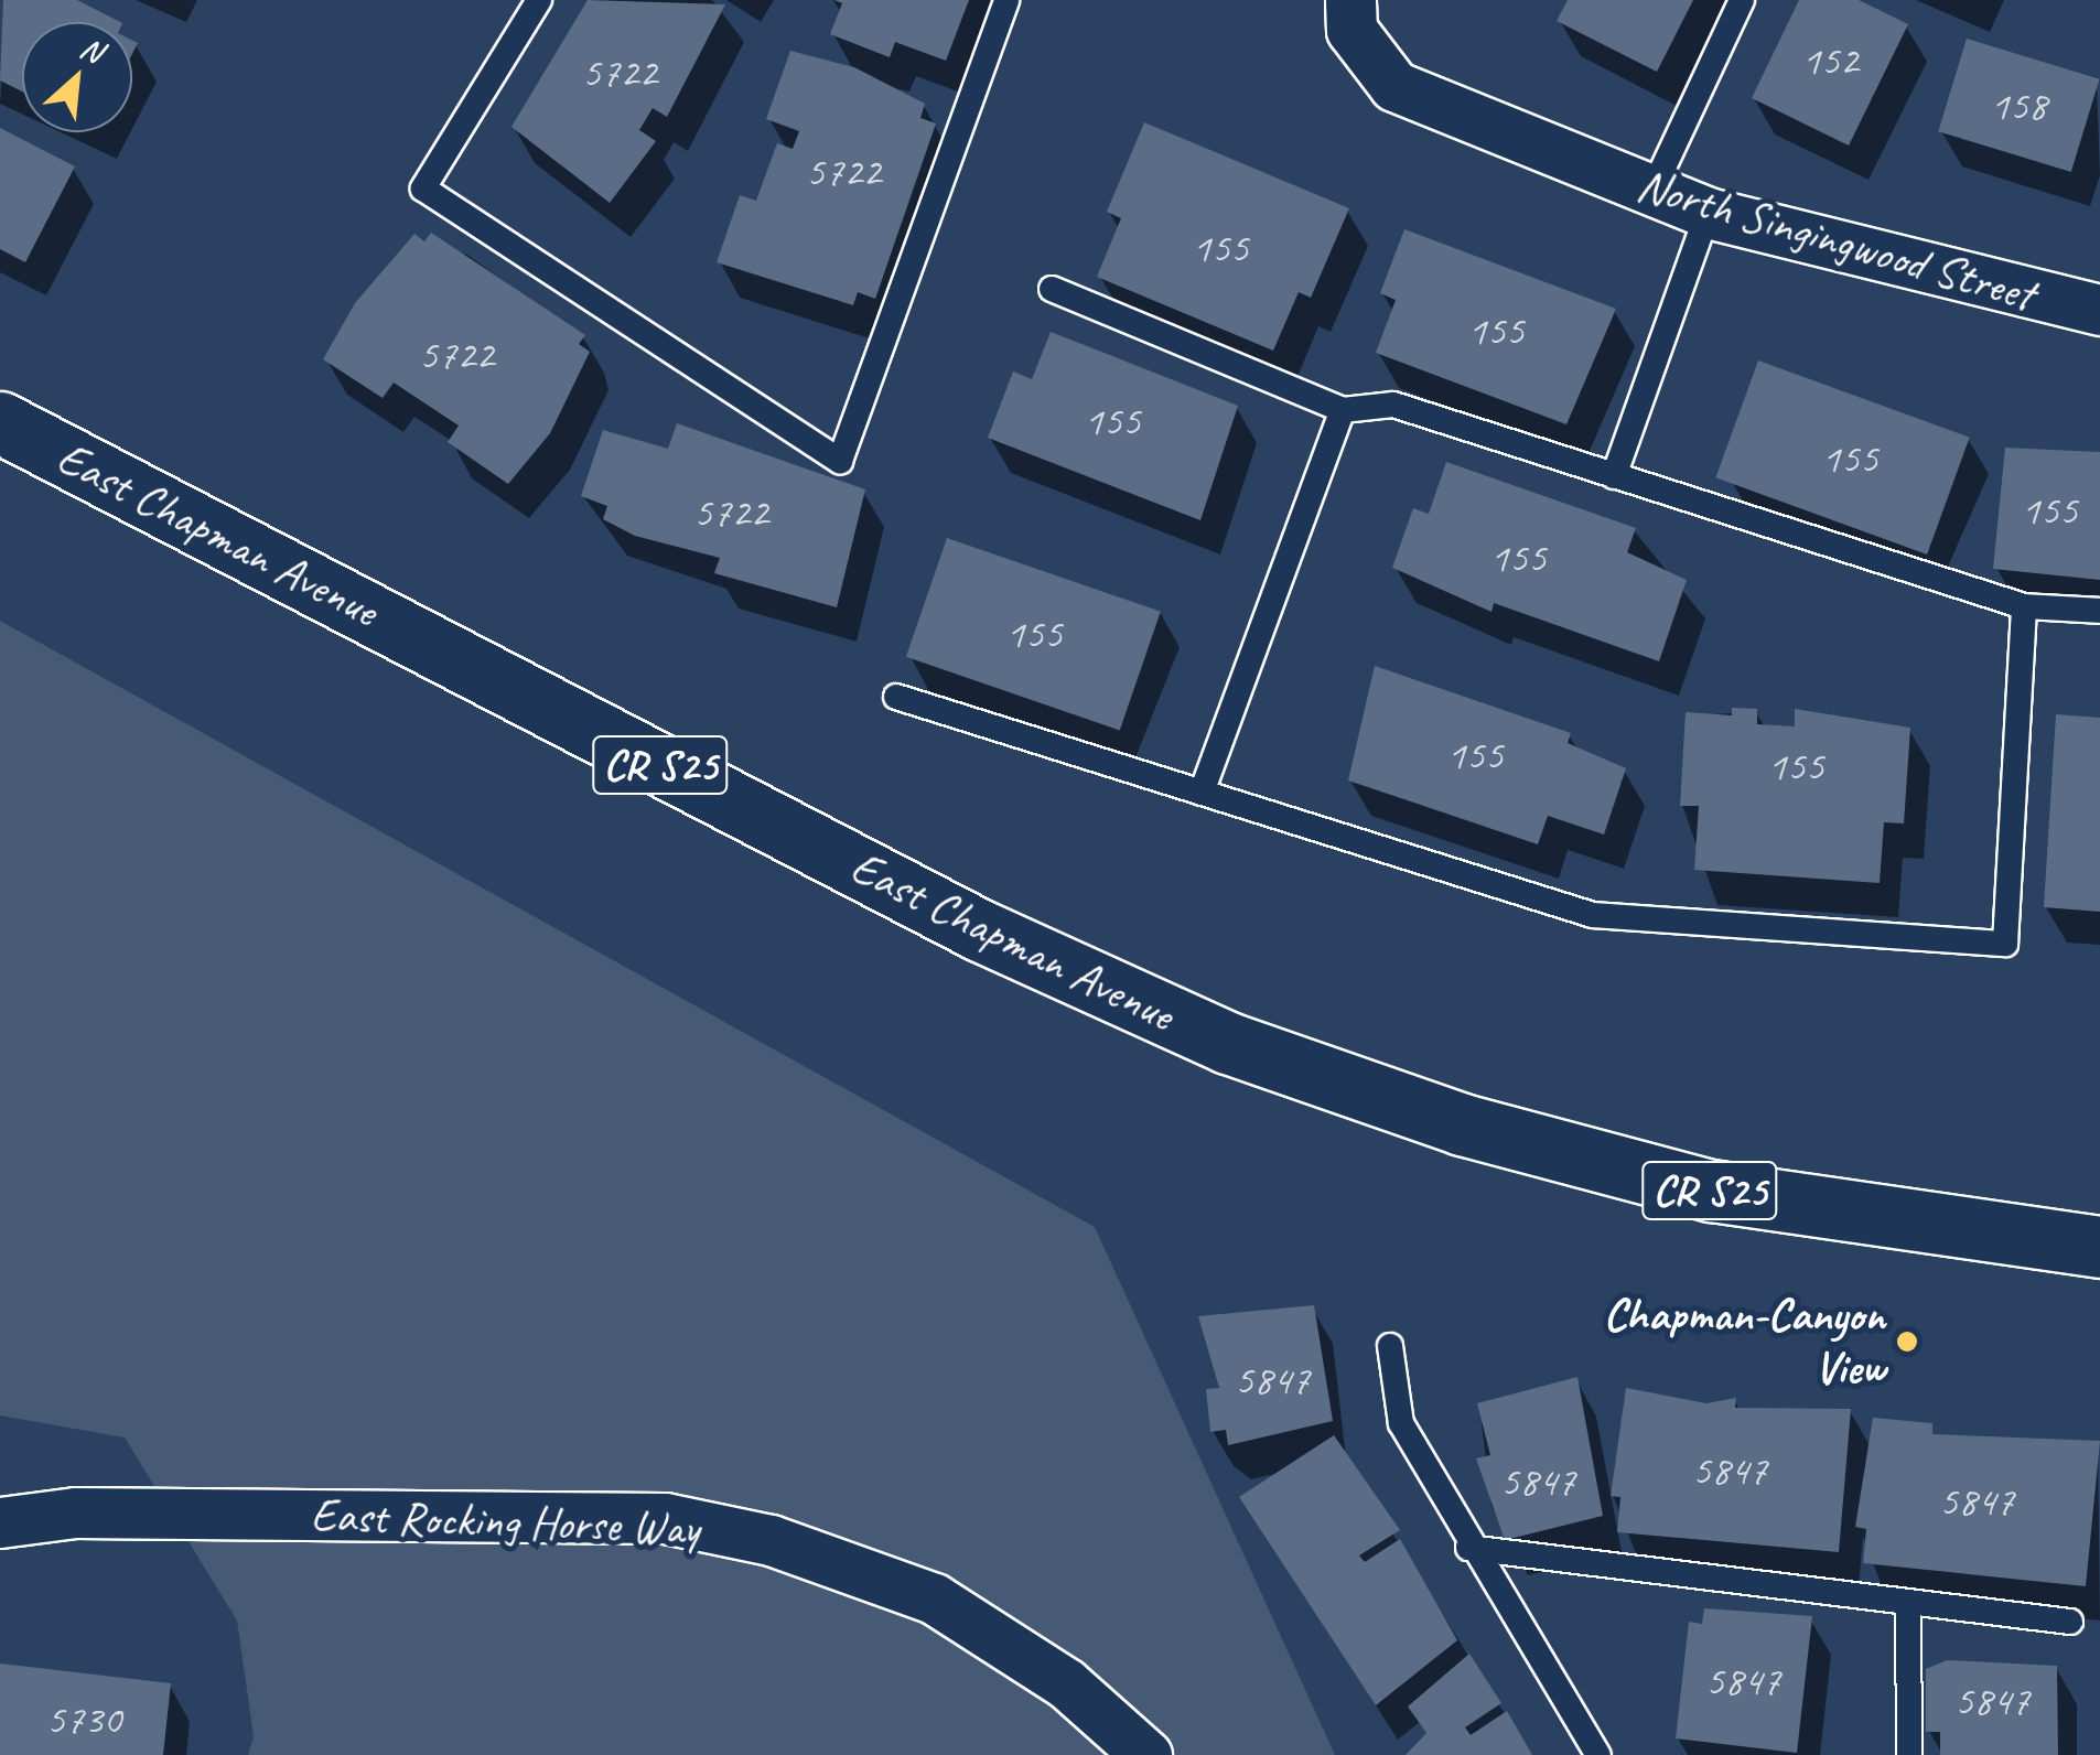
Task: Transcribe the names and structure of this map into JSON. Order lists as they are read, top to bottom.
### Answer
{
  "streets": {
    "main road": ["East Chapman Avenue", "CR S25"],
    "street": ["North Singingwood Street", "East Rocking Horse Way"]
  },
  "places": ["Chapman-Canyon View"],
  "house_numbers": [
    "152",
    "5722",
    "158",
    "5722",
    "155",
    "155",
    "5722",
    "155",
    "155",
    "155",
    "5722",
    "155",
    "155",
    "155",
    "155",
    "5847",
    "5847",
    "5847",
    "5847",
    "5847",
    "5847",
    "5730"
  ],
  "north": "top right"
}
